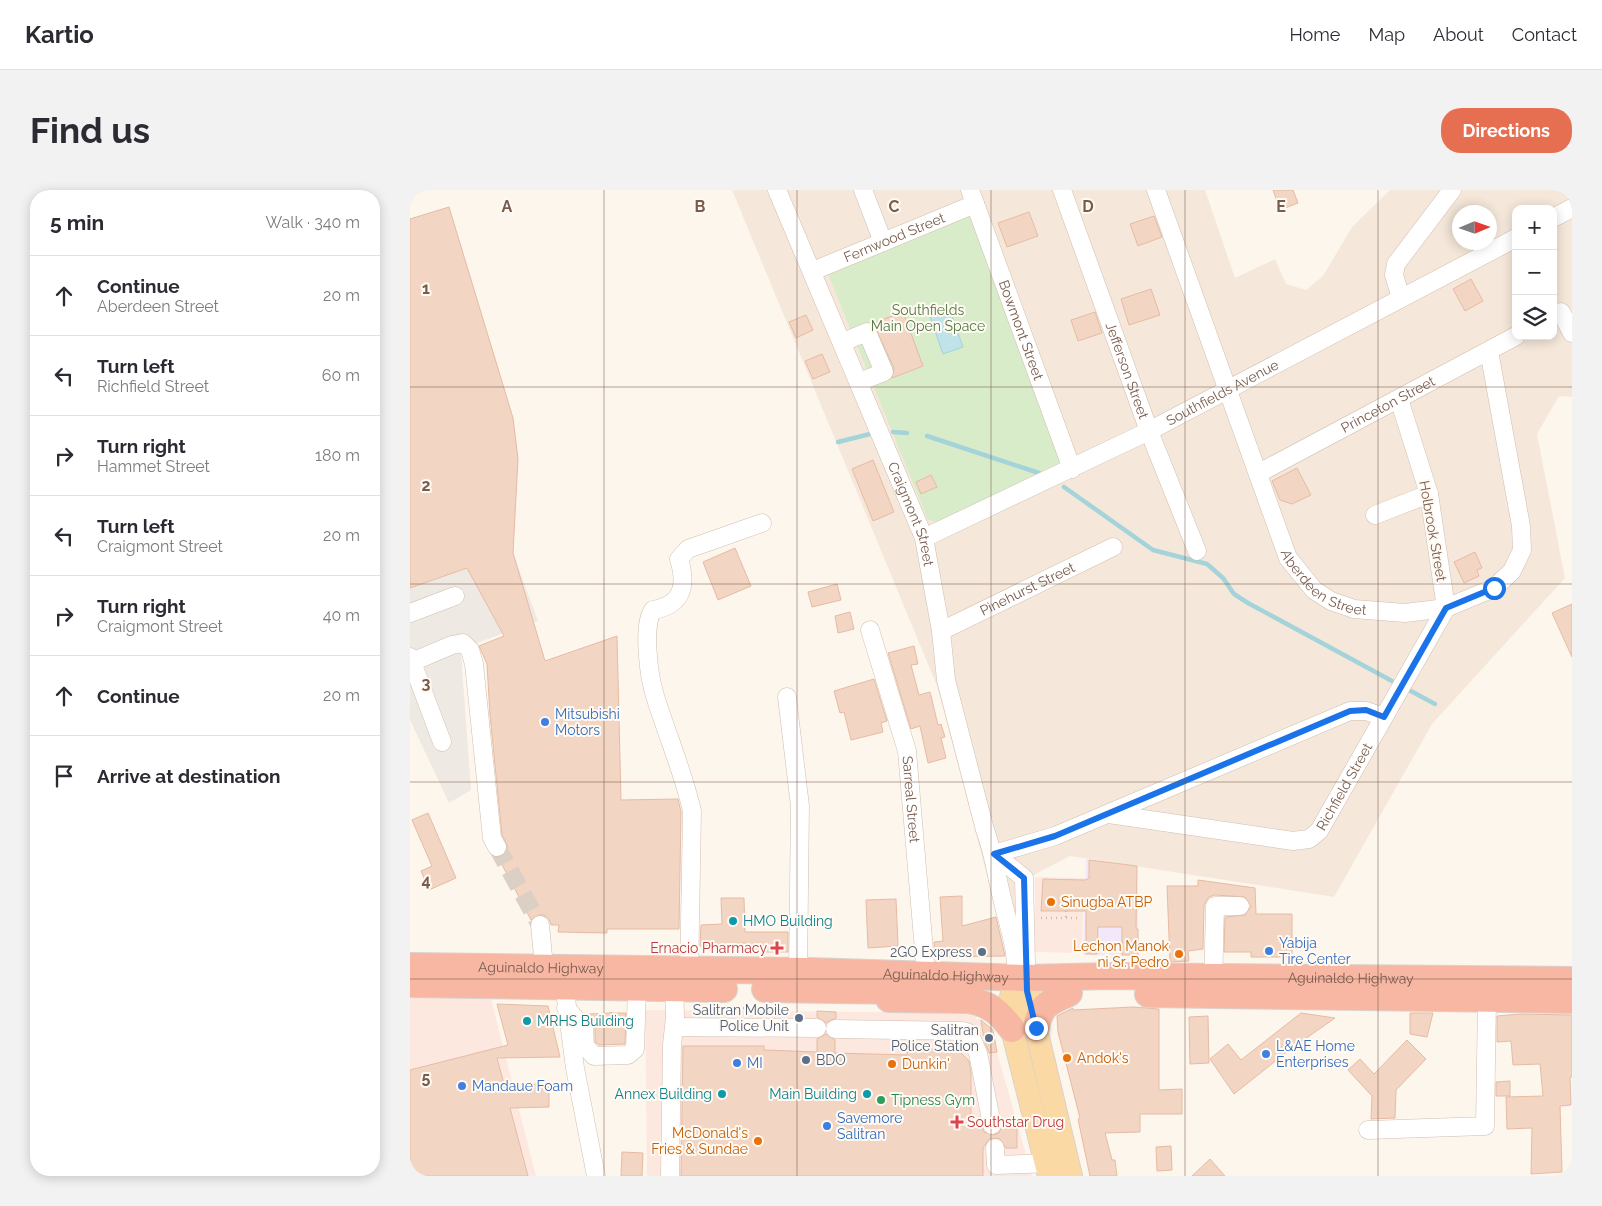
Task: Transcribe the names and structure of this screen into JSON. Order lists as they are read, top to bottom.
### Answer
{
  "streets": {
    "highway": ["Aguinaldo Highway"],
    "street": [
      "Fernwood Street",
      "Bowmont Street",
      "Jefferson Street",
      "Southfields Avenue",
      "Princeton Street",
      "Craigmont Street",
      "Holbrook Street",
      "Aberdeen Street",
      "Pinehurst Street",
      "Richfield Street",
      "Sarreal Street"
    ]
  },
  "crossings": [
    ["Fernwood Street", "Bowmont Street"],
    ["Fernwood Street", "Craigmont Street"],
    ["Bowmont Street", "Southfields Avenue"],
    ["Jefferson Street", "Southfields Avenue"],
    ["Southfields Avenue", "Craigmont Street"],
    ["Southfields Avenue", "Aberdeen Street"],
    ["Princeton Street", "Holbrook Street"],
    ["Princeton Street", "Aberdeen Street"],
    ["Craigmont Street", "Pinehurst Street"],
    ["Craigmont Street", "Aguinaldo Highway"],
    ["Holbrook Street", "Aberdeen Street"],
    ["Holbrook Street", "Richfield Street"],
    ["Aberdeen Street", "Richfield Street"],
    ["Sarreal Street", "Aguinaldo Highway"]
  ],
  "parks": ["Southfields Main Open Space"],
  "places": {
    "other": [
      "Mitsubishi Motors",
      "Sinugba ATBP",
      "HMO Building",
      "Yabija Tire Center",
      "2GO Express",
      "Lechon Manok ni Sr. Pedro",
      "Salitran Mobile Police Unit",
      "MRHS Building",
      "Salitran Police Station",
      "L&AE Home Enterprises",
      "Andok's",
      "BDO",
      "MI",
      "Dunkin'",
      "Mandaue Foam",
      "Annex Building",
      "Main Building",
      "Tipness Gym",
      "Savemore Salitran",
      "McDonald's Fries & Sundae"
    ],
    "health": ["Ernacio Pharmacy", "Southstar Drug"]
  },
  "north": "right",
  "page": {
    "header": "Kartio",
    "nav": [
      "Home",
      "Map",
      "About",
      "Contact"
    ],
    "buttons": "Directions",
    "title": "Find us",
    "heading": ["5 min", "Walk · 340 m"],
    "map_buttons": ["+", "−"],
    "list": [
      ["Continue", "Aberdeen Street", "20 m"],
      ["Turn left", "Richfield Street", "60 m"],
      ["Turn right", "Hammet Street", "180 m"],
      ["Turn left", "Craigmont Street", "20 m"],
      ["Turn right", "Craigmont Street", "40 m"],
      ["Continue", "20 m"],
      "Arrive at destination"
    ]
  },
  "grid": {
    "columns": [
      "A",
      "B",
      "C",
      "D",
      "E"
    ],
    "rows": [
      "1",
      "2",
      "3",
      "4",
      "5"
    ]
  }
}
